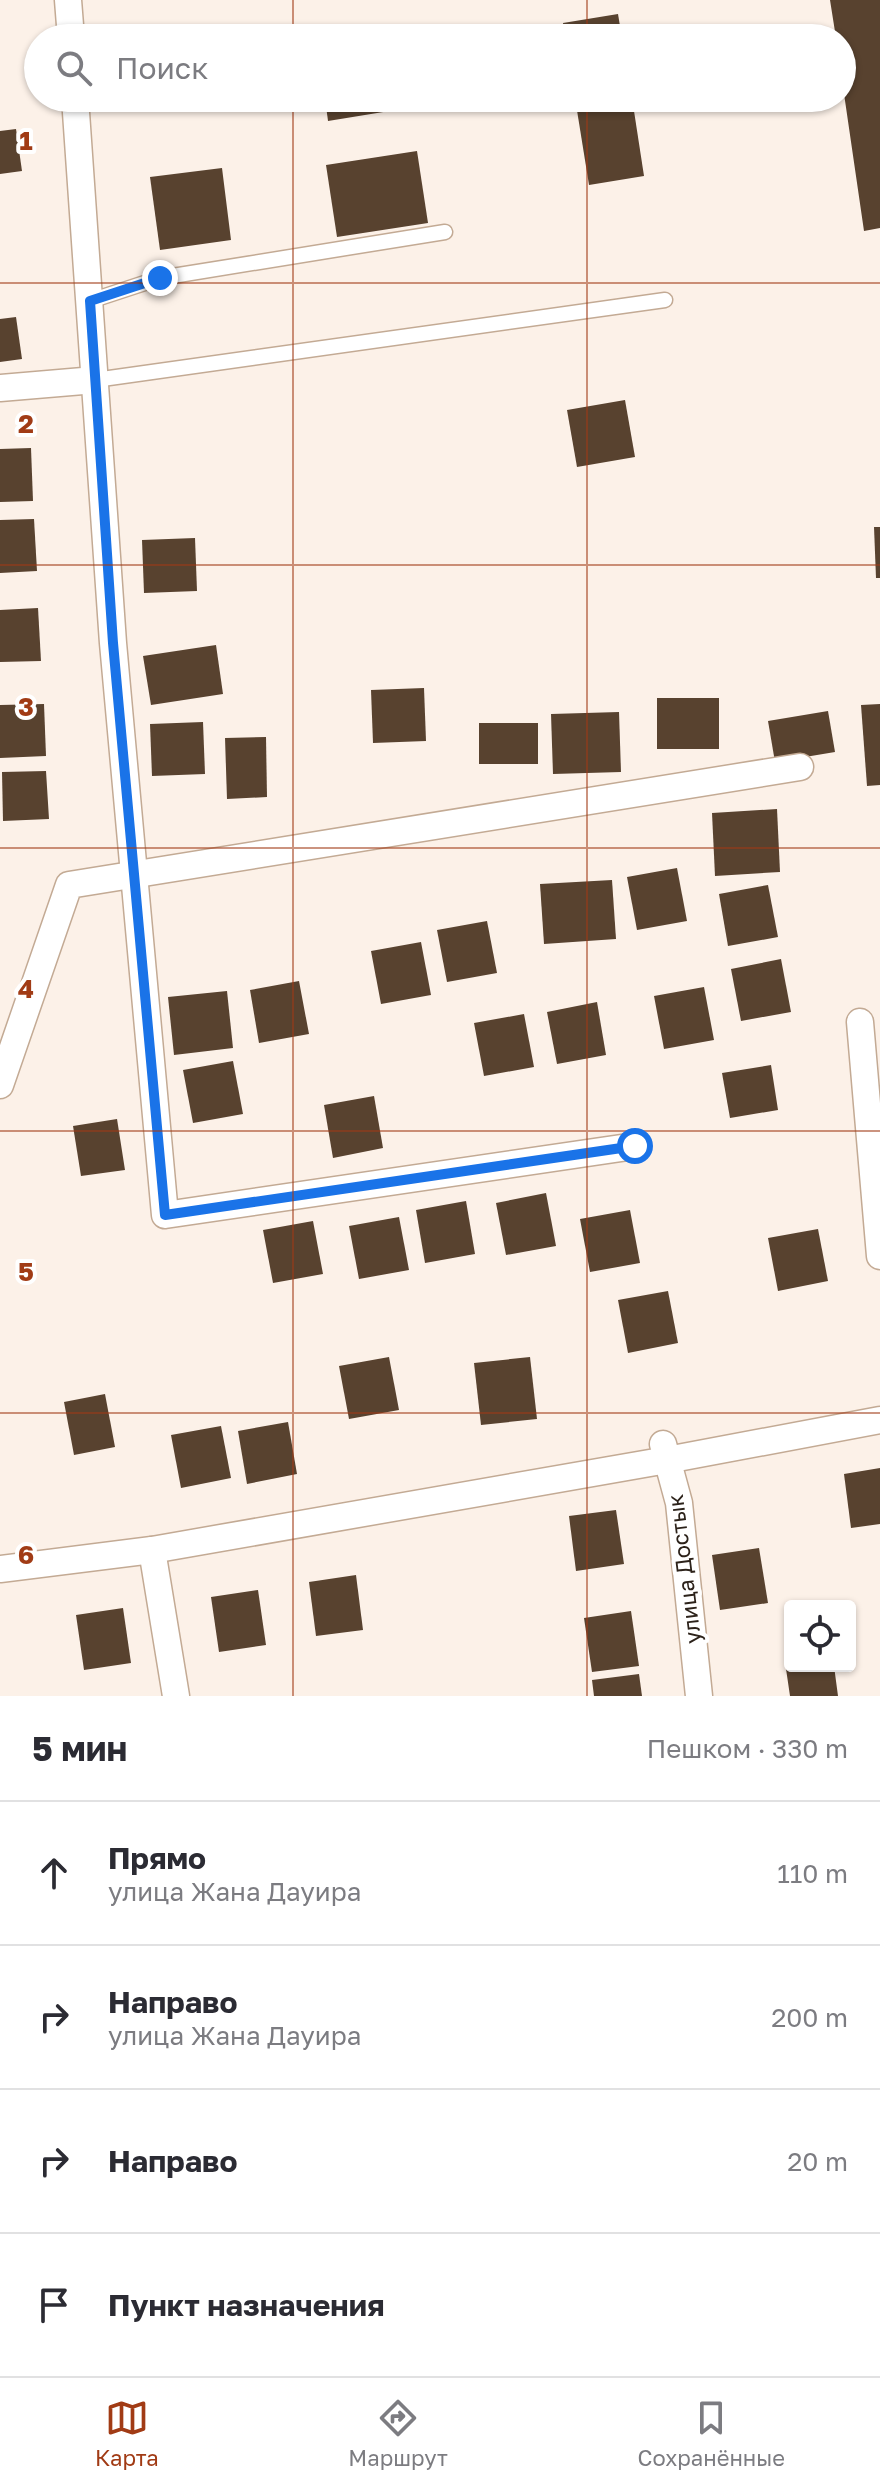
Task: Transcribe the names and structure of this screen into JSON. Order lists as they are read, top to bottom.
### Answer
{
  "streets": {
    "street": ["улица Достык"]
  },
  "page": {
    "search": "Поиск",
    "heading": ["5 мин", "Пешком · 330 m"],
    "list": [
      ["Прямо", "улица Жана Дауира", "110 m"],
      ["Направо", "улица Жана Дауира", "200 m"],
      ["Направо", "20 m"],
      "Пункт назначения"
    ],
    "nav": ["Карта", "Маршрут", "Сохранённые"]
  },
  "grid": {
    "rows": [
      "1",
      "2",
      "3",
      "4",
      "5",
      "6"
    ]
  }
}
